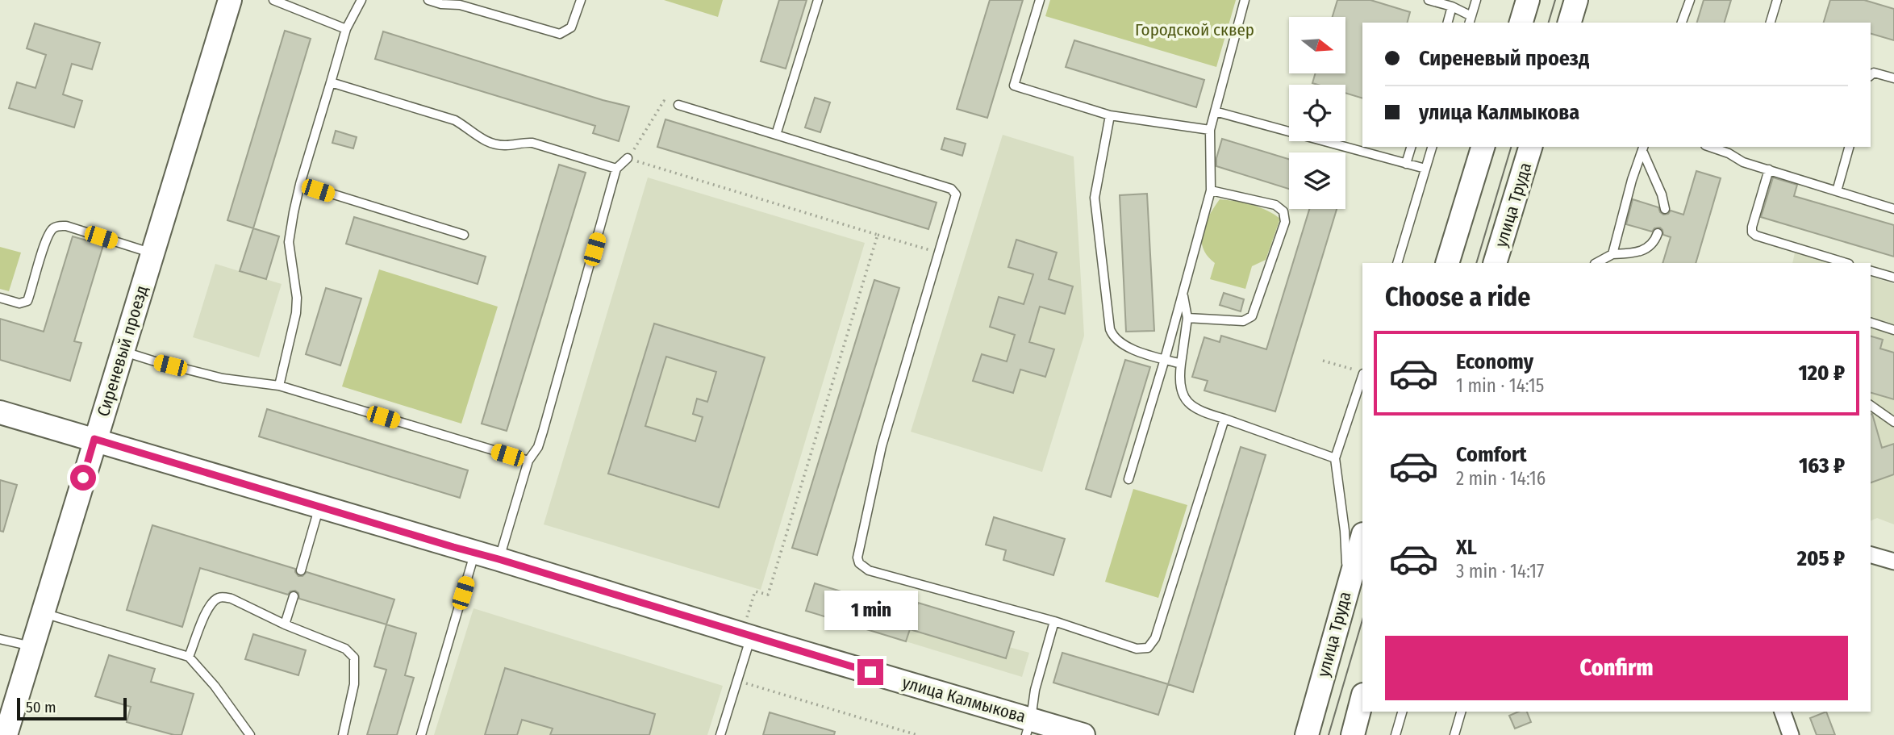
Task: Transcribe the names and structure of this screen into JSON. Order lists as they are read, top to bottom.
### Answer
{
  "streets": {
    "main road": ["улица Труда", "Сиреневый проезд", "улица Калмыкова"]
  },
  "crossings": [
    ["Сиреневый проезд", "улица Калмыкова"]
  ],
  "parks": ["Городской сквер"],
  "scale_bar": "50 m",
  "north": "right",
  "page": {
    "banner": ["Сиреневый проезд", "улица Калмыкова"],
    "heading": "Choose a ride",
    "list": [
      {
        "name": "Economy",
        "note": "1 min · 14:15",
        "value": "120 ₽"
      },
      {
        "name": "Comfort",
        "note": "2 min · 14:16",
        "value": "163 ₽"
      },
      {
        "name": "XL",
        "note": "3 min · 14:17",
        "value": "205 ₽"
      }
    ],
    "bubble": "1 min",
    "buttons": "Confirm",
    "scale": "50 m"
  }
}
